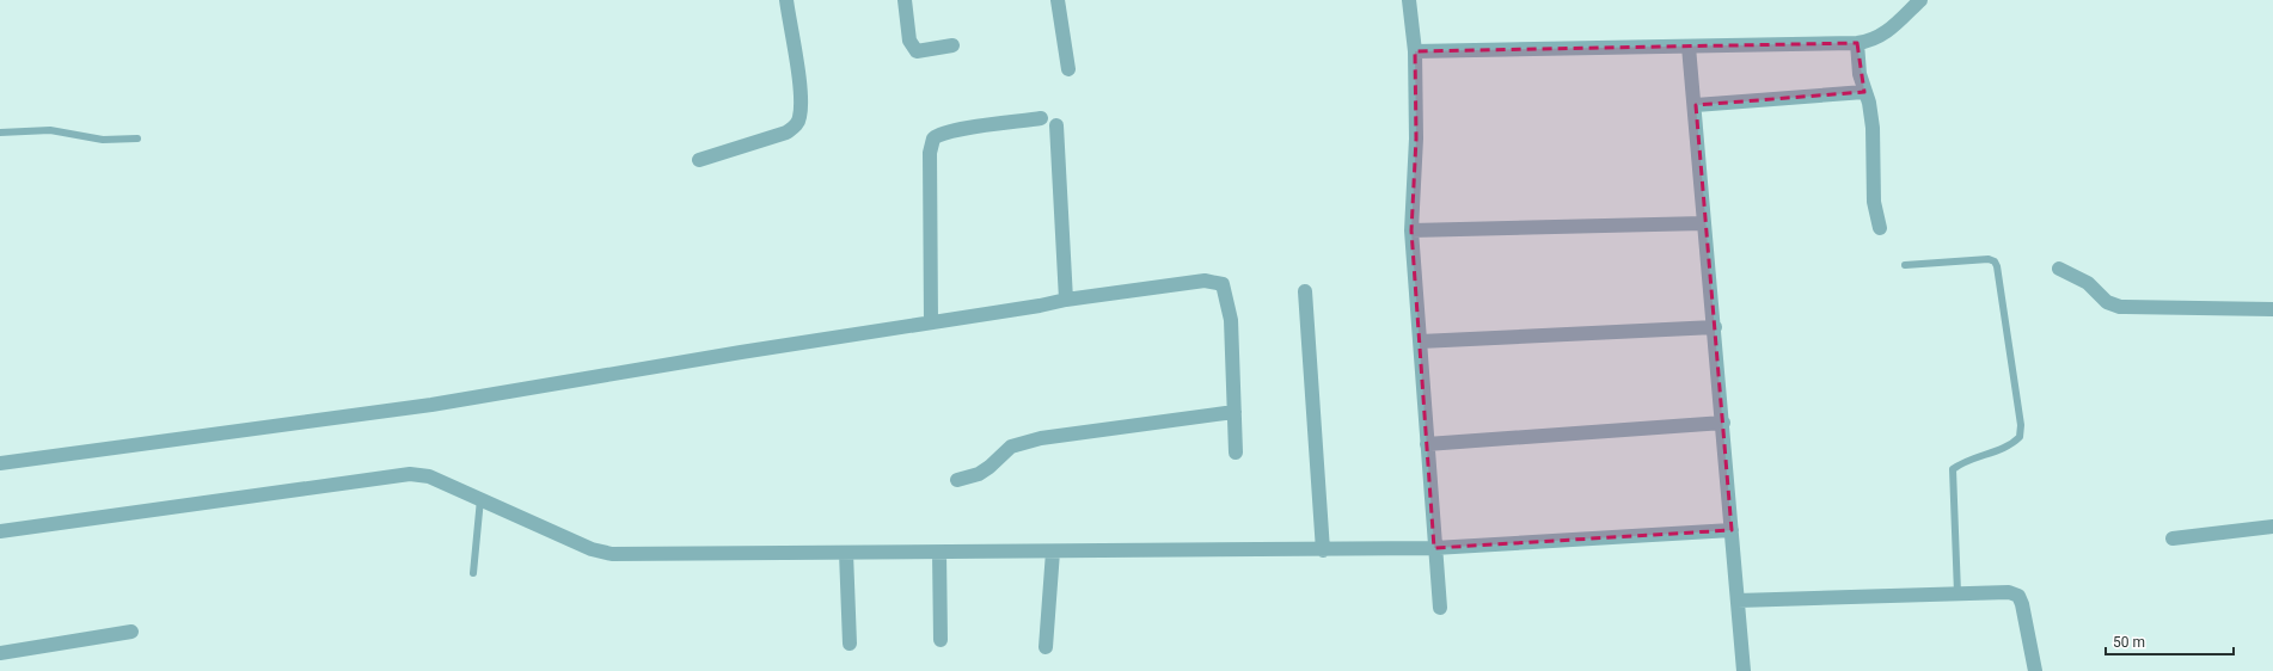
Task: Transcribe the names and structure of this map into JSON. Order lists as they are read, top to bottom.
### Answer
{
  "scale_bar": "50 m"
}
